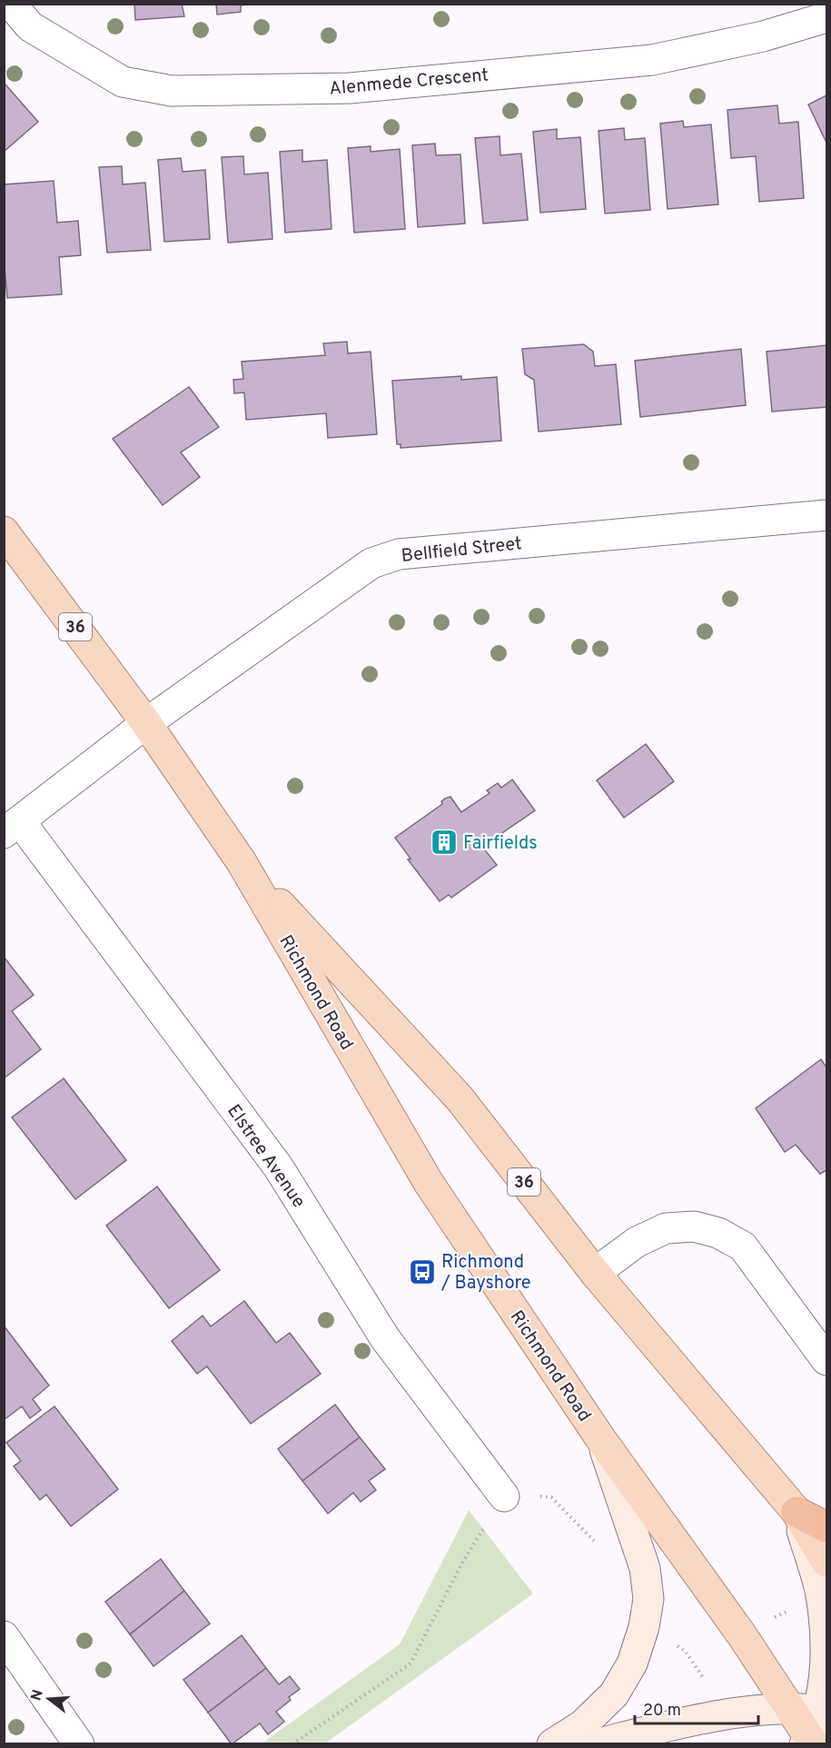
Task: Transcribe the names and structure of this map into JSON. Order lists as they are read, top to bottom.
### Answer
{
  "streets": {
    "main road": ["36", "Richmond Road"],
    "street": ["Alenmede Crescent", "Bellfield Street", "Elstree Avenue"]
  },
  "crossings": [
    ["Bellfield Street", "Richmond Road"],
    ["Bellfield Street", "Elstree Avenue"]
  ],
  "places": {
    "building": ["Fairfields"],
    "bus stop": ["Richmond / Bayshore"]
  },
  "scale_bar": "20 m",
  "north": "left"
}
